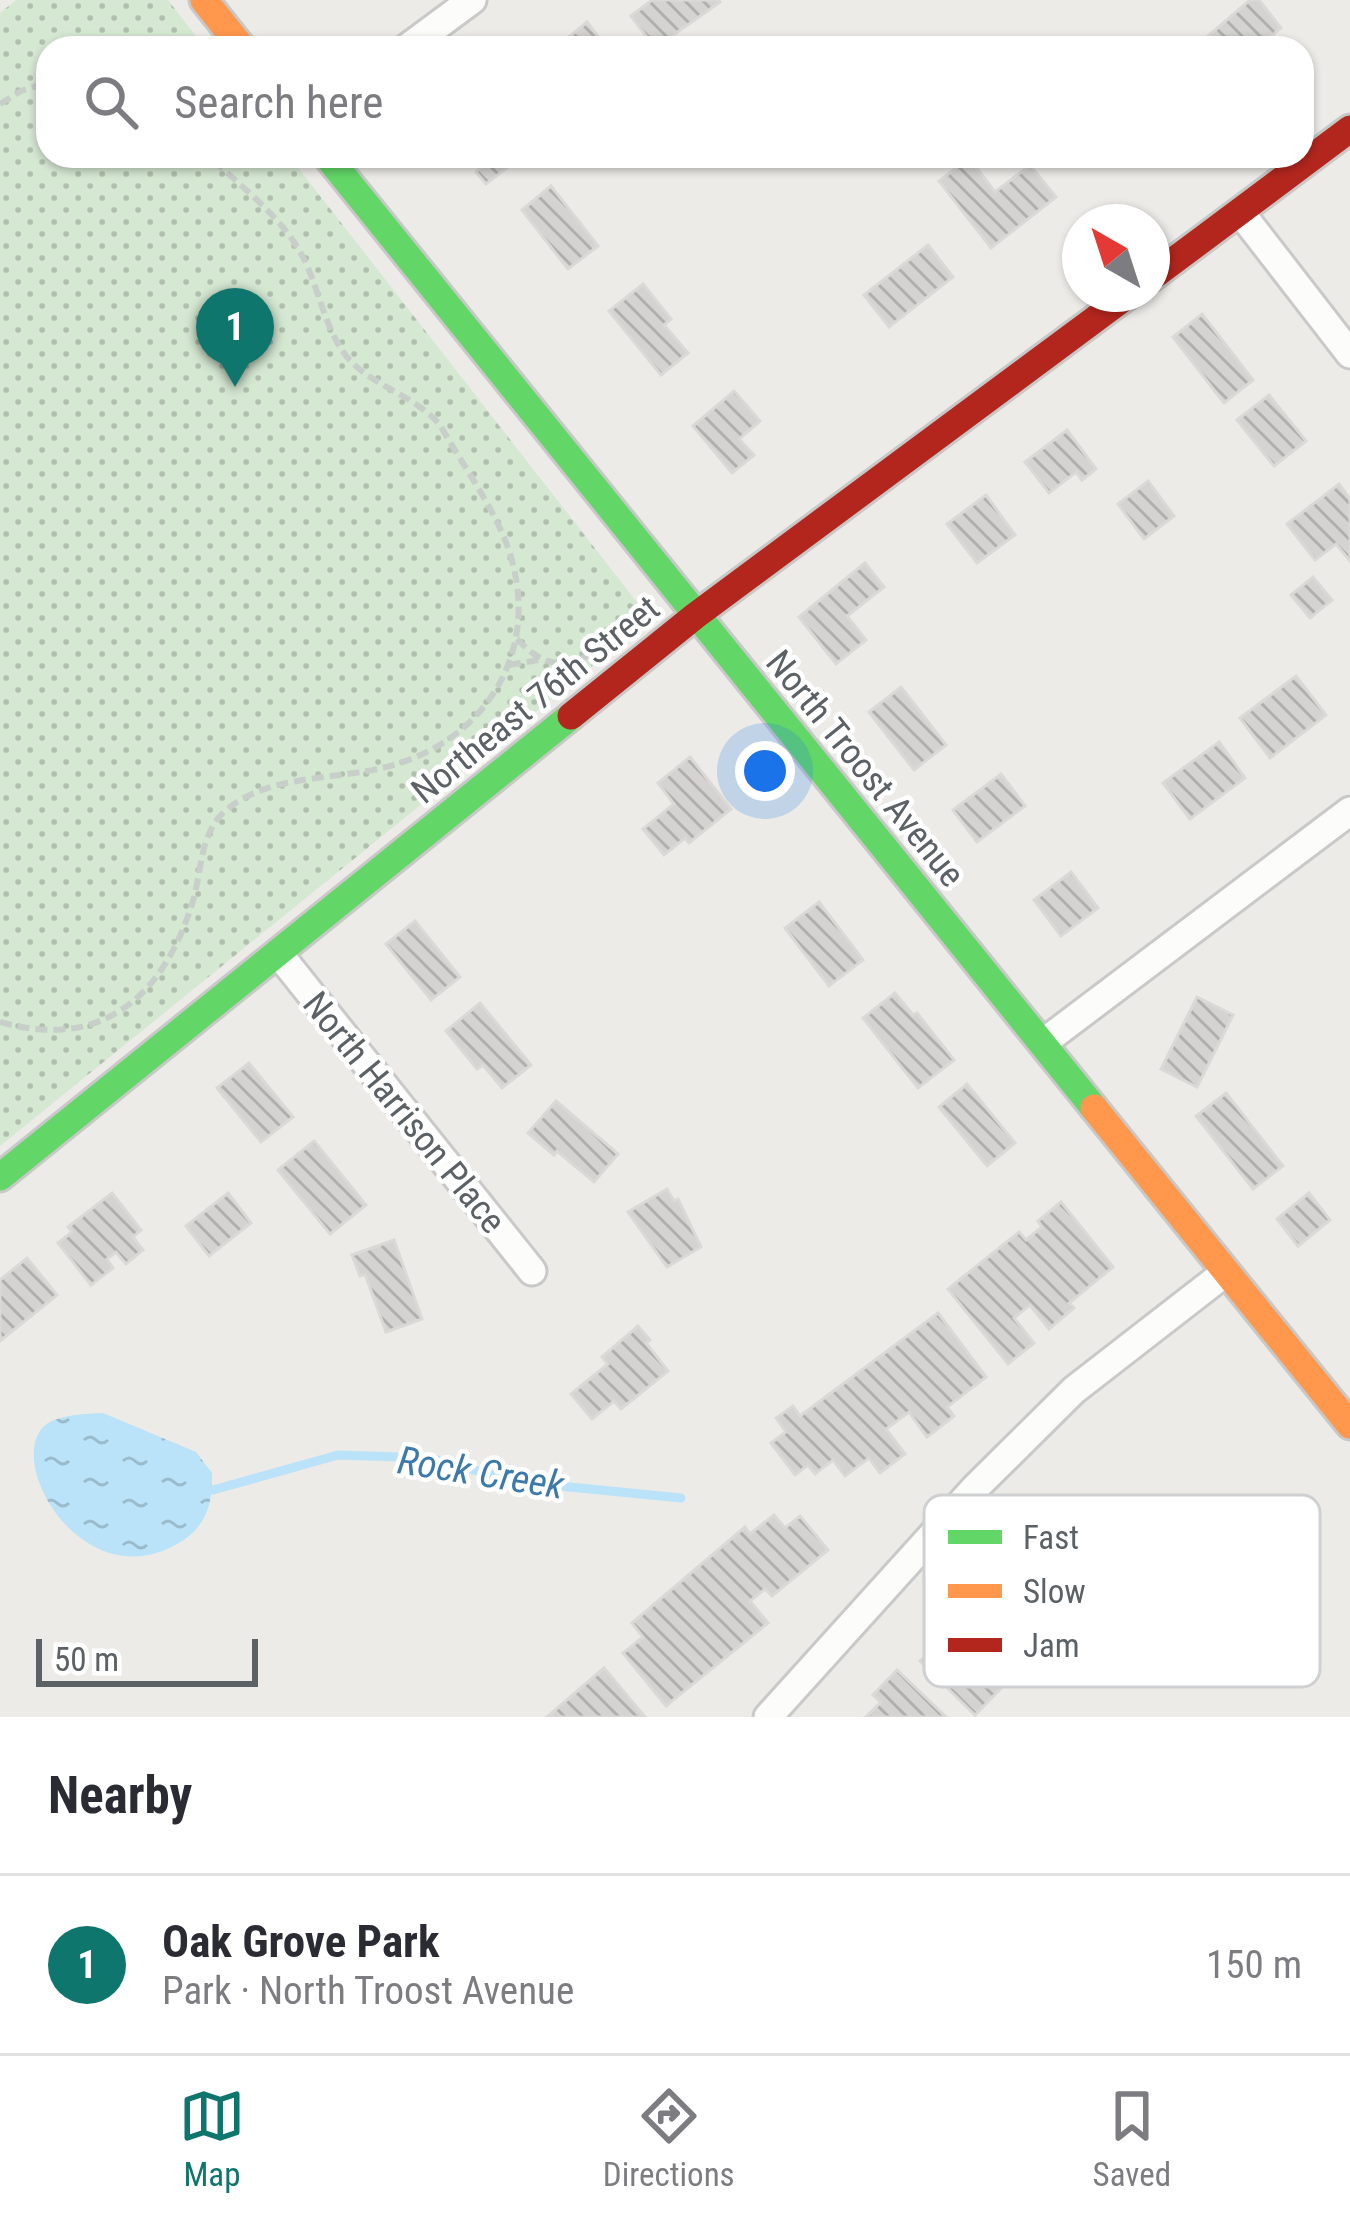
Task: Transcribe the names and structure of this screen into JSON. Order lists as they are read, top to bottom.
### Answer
{
  "streets": {
    "street": ["Northeast 76th Street", "North Troost Avenue", "North Harrison Place"]
  },
  "crossings": [
    ["Northeast 76th Street", "North Troost Avenue"],
    ["Northeast 76th Street", "North Harrison Place"]
  ],
  "water": ["Rock Creek"],
  "legend": ["Fast", "Slow", "Jam"],
  "scale_bar": "50 m",
  "north": "top left",
  "page": {
    "search": "Search here",
    "pins": "1",
    "scale": "50 m",
    "heading": "Nearby",
    "list": [
      {
        "mark": "1",
        "name": "Oak Grove Park",
        "note": "Park · North Troost Avenue",
        "value": "150 m"
      }
    ],
    "nav": ["Map", "Directions", "Saved"]
  }
}
